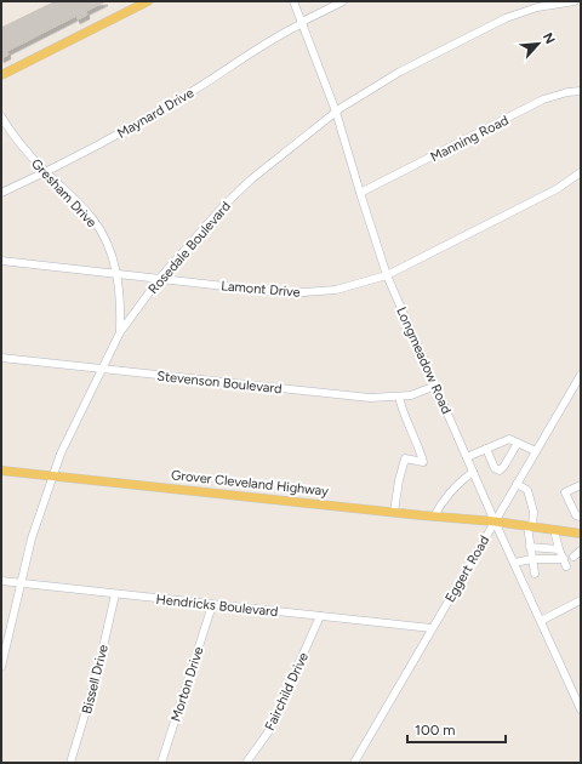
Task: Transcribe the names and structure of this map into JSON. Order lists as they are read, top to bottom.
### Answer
{
  "streets": {
    "main road": ["Grover Cleveland Highway"],
    "street": [
      "Maynard Drive",
      "Manning Road",
      "Gresham Drive",
      "Rosedale Boulevard",
      "Lamont Drive",
      "Longmeadow Road",
      "Stevenson Boulevard",
      "Eggert Road",
      "Hendricks Boulevard",
      "Bissell Drive",
      "Morton Drive",
      "Fairchild Drive"
    ]
  },
  "crossings": [
    ["Maynard Drive", "Gresham Drive"],
    ["Maynard Drive", "Longmeadow Road"],
    ["Manning Road", "Longmeadow Road"],
    ["Gresham Drive", "Rosedale Boulevard"],
    ["Gresham Drive", "Lamont Drive"],
    ["Rosedale Boulevard", "Lamont Drive"],
    ["Rosedale Boulevard", "Longmeadow Road"],
    ["Rosedale Boulevard", "Stevenson Boulevard"],
    ["Rosedale Boulevard", "Grover Cleveland Highway"],
    ["Rosedale Boulevard", "Hendricks Boulevard"],
    ["Lamont Drive", "Longmeadow Road"],
    ["Longmeadow Road", "Stevenson Boulevard"],
    ["Longmeadow Road", "Grover Cleveland Highway"],
    ["Longmeadow Road", "Eggert Road"],
    ["Grover Cleveland Highway", "Eggert Road"],
    ["Eggert Road", "Hendricks Boulevard"],
    ["Hendricks Boulevard", "Bissell Drive"],
    ["Hendricks Boulevard", "Morton Drive"],
    ["Hendricks Boulevard", "Fairchild Drive"]
  ],
  "scale_bar": "100 m",
  "north": "top right"
}
